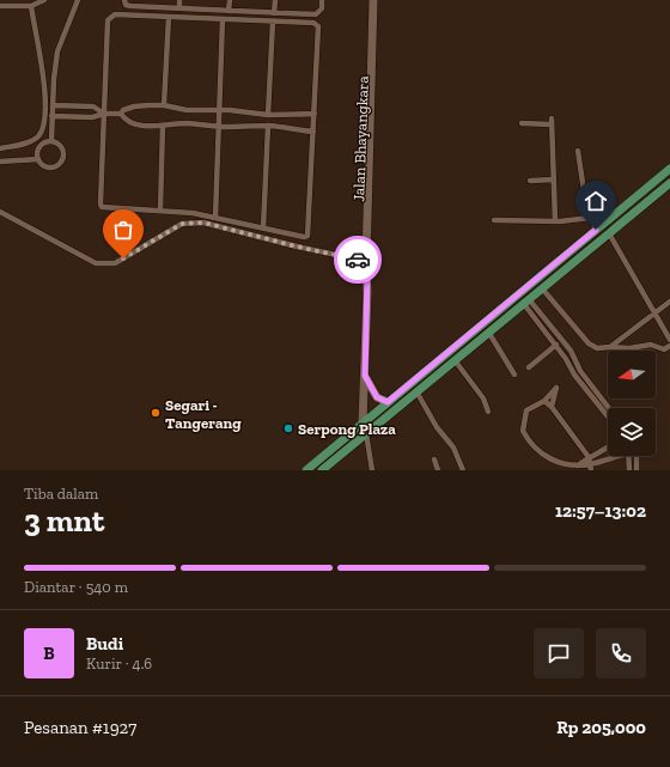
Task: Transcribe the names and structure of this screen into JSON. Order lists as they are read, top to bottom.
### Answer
{
  "streets": {
    "main road": ["Jalan Bhayangkara"]
  },
  "places": ["Segari - Tangerang", "Serpong Plaza"],
  "north": "left",
  "page": {
    "heading": ["3 mnt", "Tiba dalam", "12:57–13:02"],
    "panel": [
      "Budi",
      "Kurir · 4.6",
      "Pesanan #1927",
      "Rp 205,000"
    ],
    "bar": "Diantar · 540 m",
    "round": "B"
  }
}
